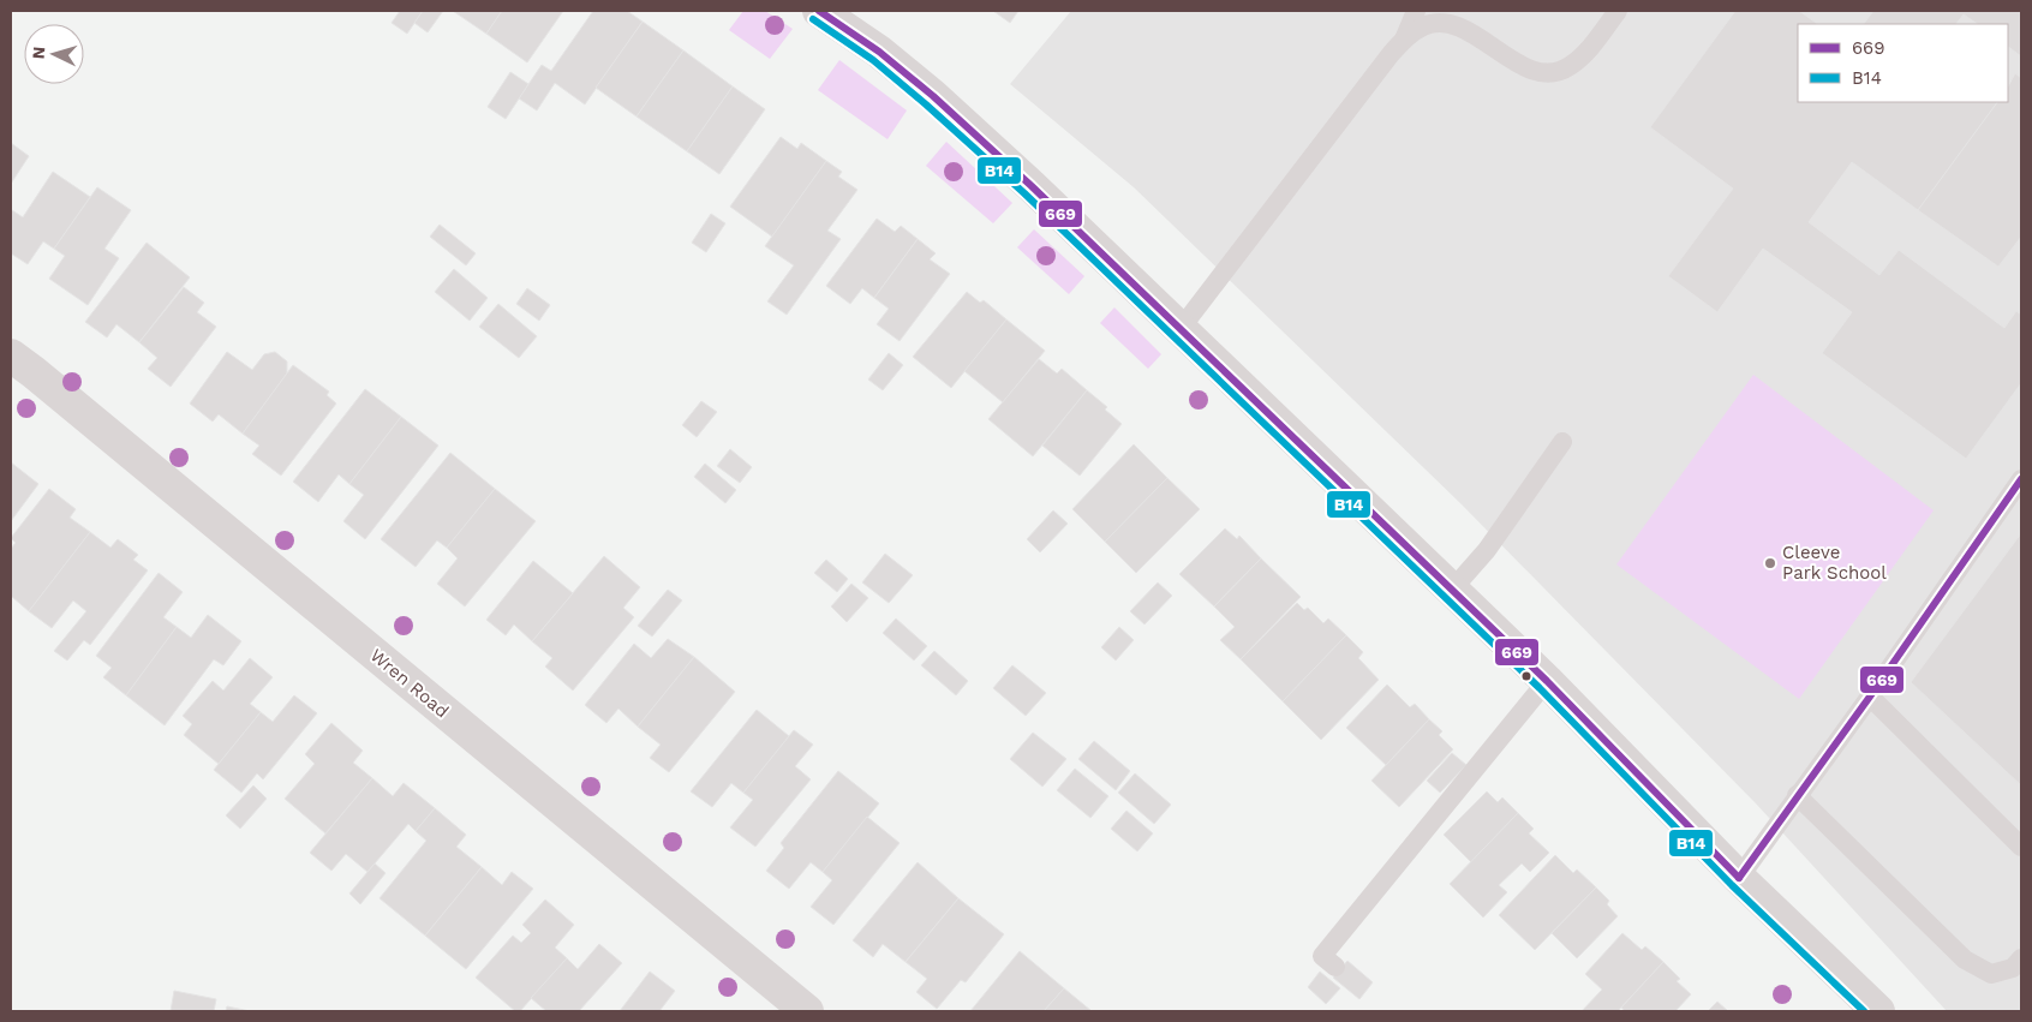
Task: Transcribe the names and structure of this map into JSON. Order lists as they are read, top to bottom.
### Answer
{
  "streets": {
    "street": ["Wren Road"]
  },
  "places": ["Cleeve Park School"],
  "lines": ["transit line 669", "transit line B14"],
  "legend": ["669", "B14"],
  "north": "left"
}
